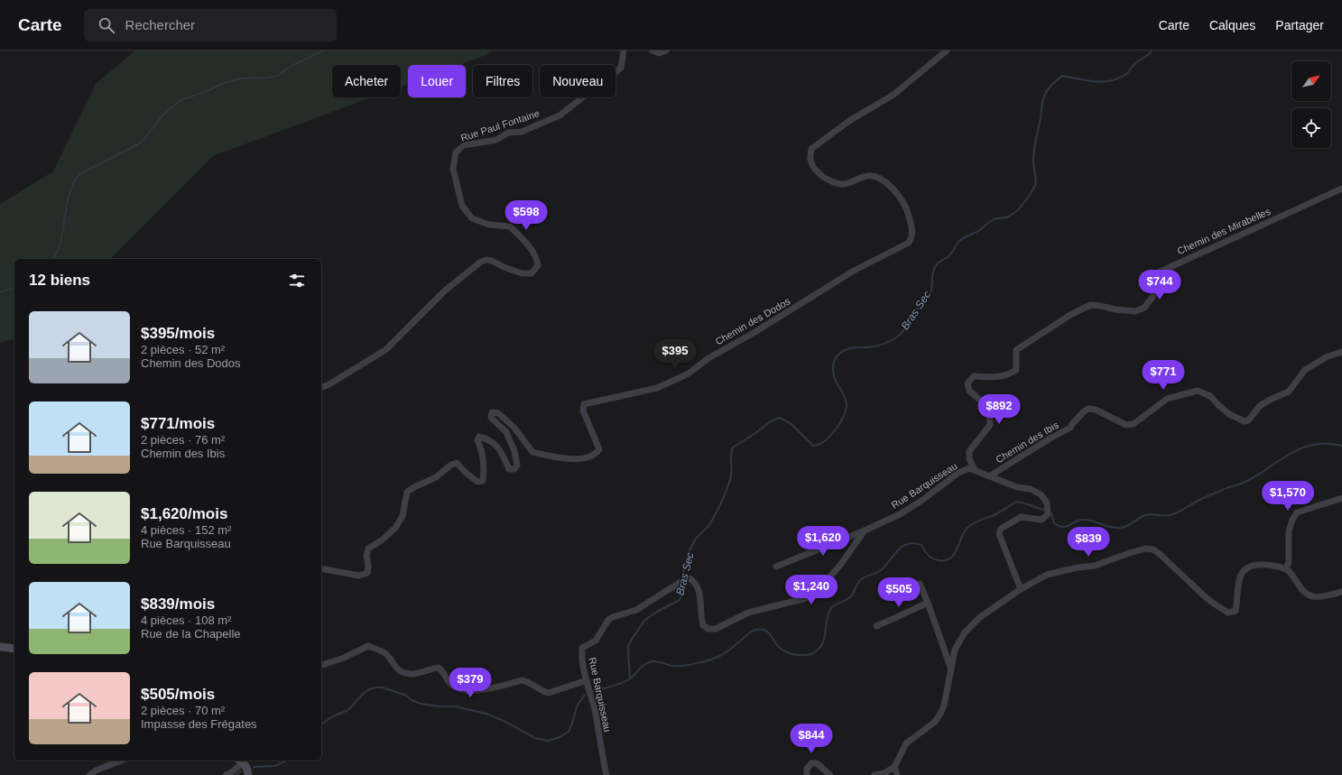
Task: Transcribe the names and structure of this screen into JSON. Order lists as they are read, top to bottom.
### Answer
{
  "streets": {
    "street": [
      "Rue Paul Fontaine",
      "Chemin des Mirabelles",
      "Chemin des Dodos",
      "Chemin des Ibis",
      "Rue Barquisseau"
    ]
  },
  "crossings": [
    ["Chemin des Mirabelles", "Rue Barquisseau"]
  ],
  "water": ["Bras Sec"],
  "north": "top right",
  "page": {
    "header": "Carte",
    "search": "Rechercher",
    "nav": ["Carte", "Calques", "Partager"],
    "chip": [
      "Acheter",
      "Louer",
      "Filtres",
      "Nouveau"
    ],
    "price": [
      "$598",
      "$744",
      "$395",
      "$771",
      "$892",
      "$1,570",
      "$1,620",
      "$839",
      "$1,240",
      "$505",
      "$379",
      "$844"
    ],
    "heading": "12 biens",
    "list": [
      {
        "name": "$395/mois",
        "note": "2 pièces · 52 m² · Chemin des Dodos"
      },
      {
        "name": "$771/mois",
        "note": "2 pièces · 76 m² · Chemin des Ibis"
      },
      {
        "name": "$1,620/mois",
        "note": "4 pièces · 152 m² · Rue Barquisseau"
      },
      {
        "name": "$839/mois",
        "note": "4 pièces · 108 m² · Rue de la Chapelle"
      },
      {
        "name": "$505/mois",
        "note": "2 pièces · 70 m² · Impasse des Frégates"
      }
    ]
  }
}
